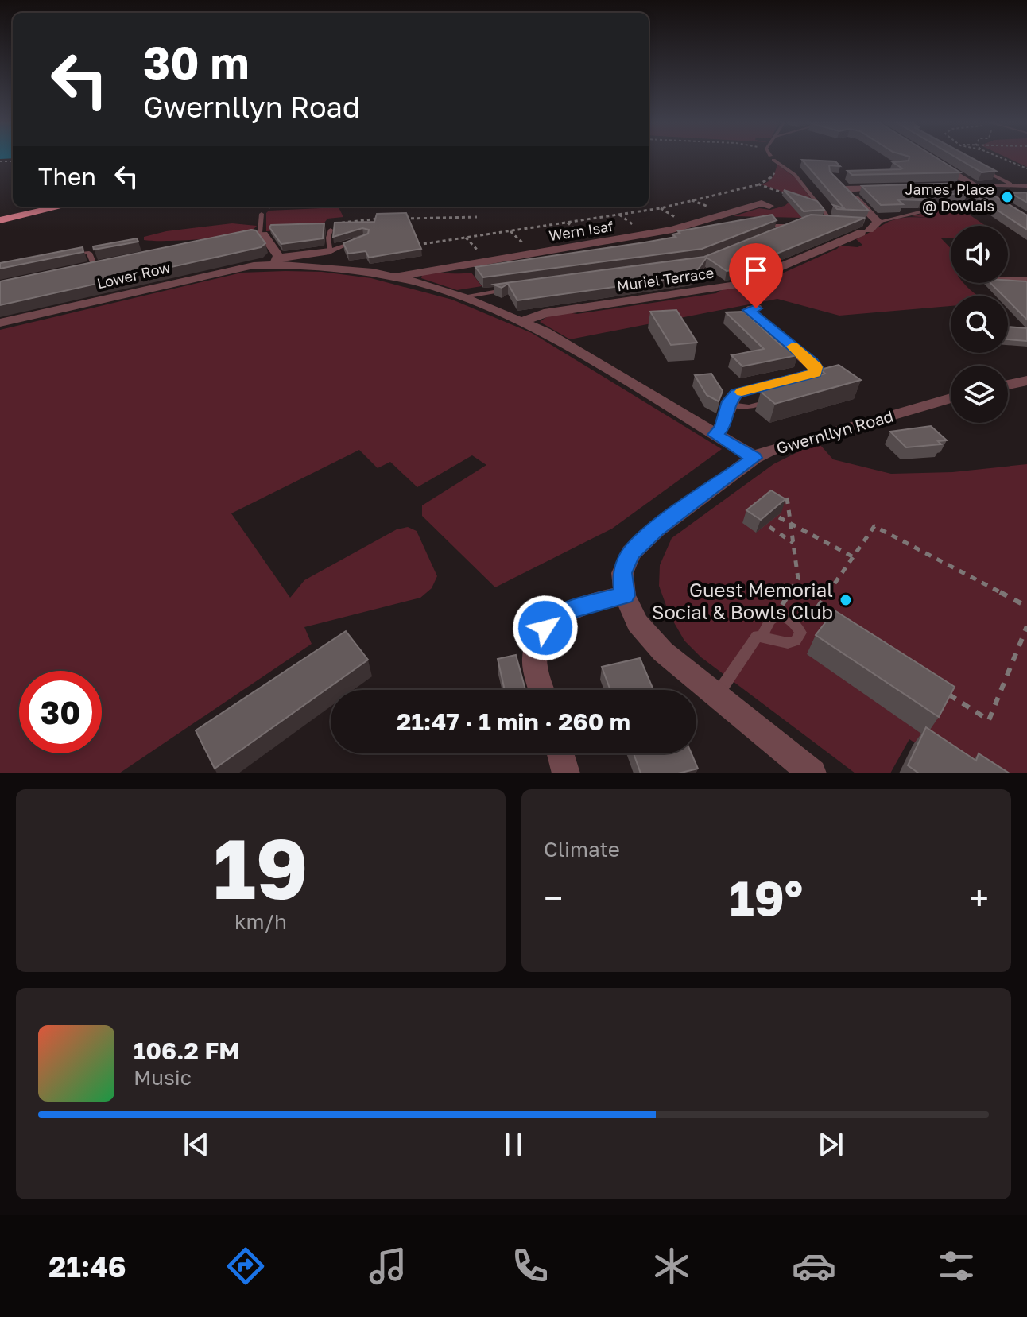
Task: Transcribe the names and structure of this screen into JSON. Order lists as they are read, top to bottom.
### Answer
{
  "streets": {
    "street": [
      "Wern Isaf",
      "Lower Row",
      "Muriel Terrace",
      "Gwernllyn Road"
    ]
  },
  "places": ["James' Place @ Dowlais", "Guest Memorial Social & Bowls Club"],
  "page": {
    "turn": ["30 m", "Gwernllyn Road"],
    "then": "Then",
    "limit": "30",
    "trip": "21:47 · 1 min · 260 m",
    "tile": [
      ["19", "km/h"],
      "Climate"
    ],
    "heat": ["−", "19°", "+"],
    "song": ["106.2 FM", "Music"],
    "tabs": "21:46"
  }
}
